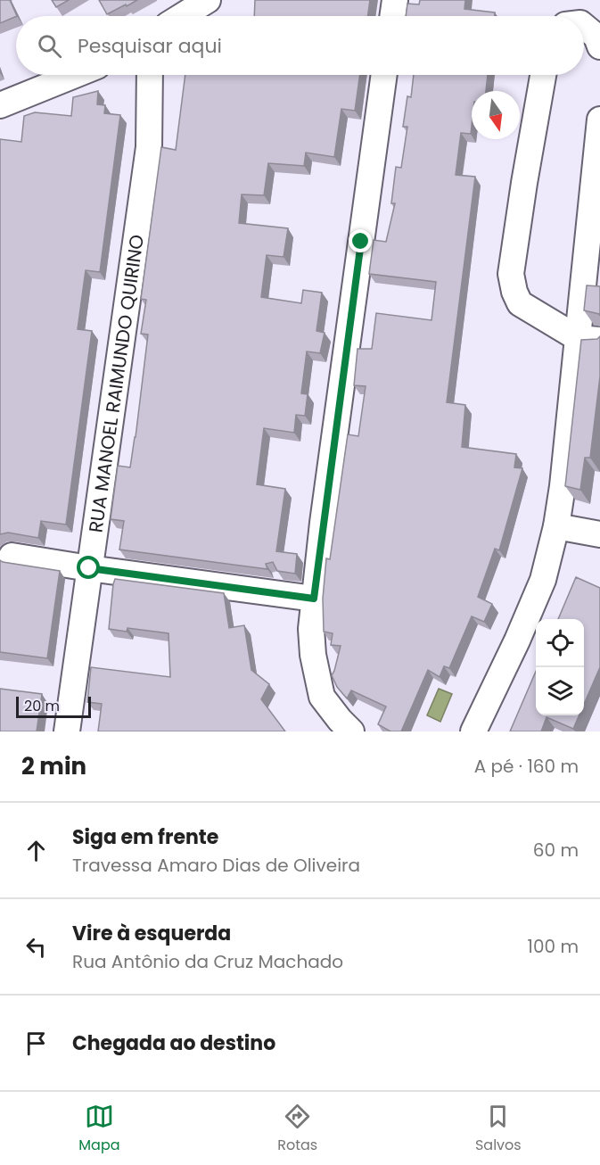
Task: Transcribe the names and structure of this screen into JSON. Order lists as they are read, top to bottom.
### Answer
{
  "streets": {
    "street": ["RUA MANOEL RAIMUNDO QUIRINO"]
  },
  "scale_bar": "20 m",
  "north": "bottom",
  "page": {
    "search": "Pesquisar aqui",
    "scale": "20 m",
    "heading": ["2 min", "A pé · 160 m"],
    "list": [
      ["Siga em frente", "Travessa Amaro Dias de Oliveira", "60 m"],
      ["Vire à esquerda", "Rua Antônio da Cruz Machado", "100 m"],
      "Chegada ao destino"
    ],
    "nav": ["Mapa", "Rotas", "Salvos"]
  }
}
